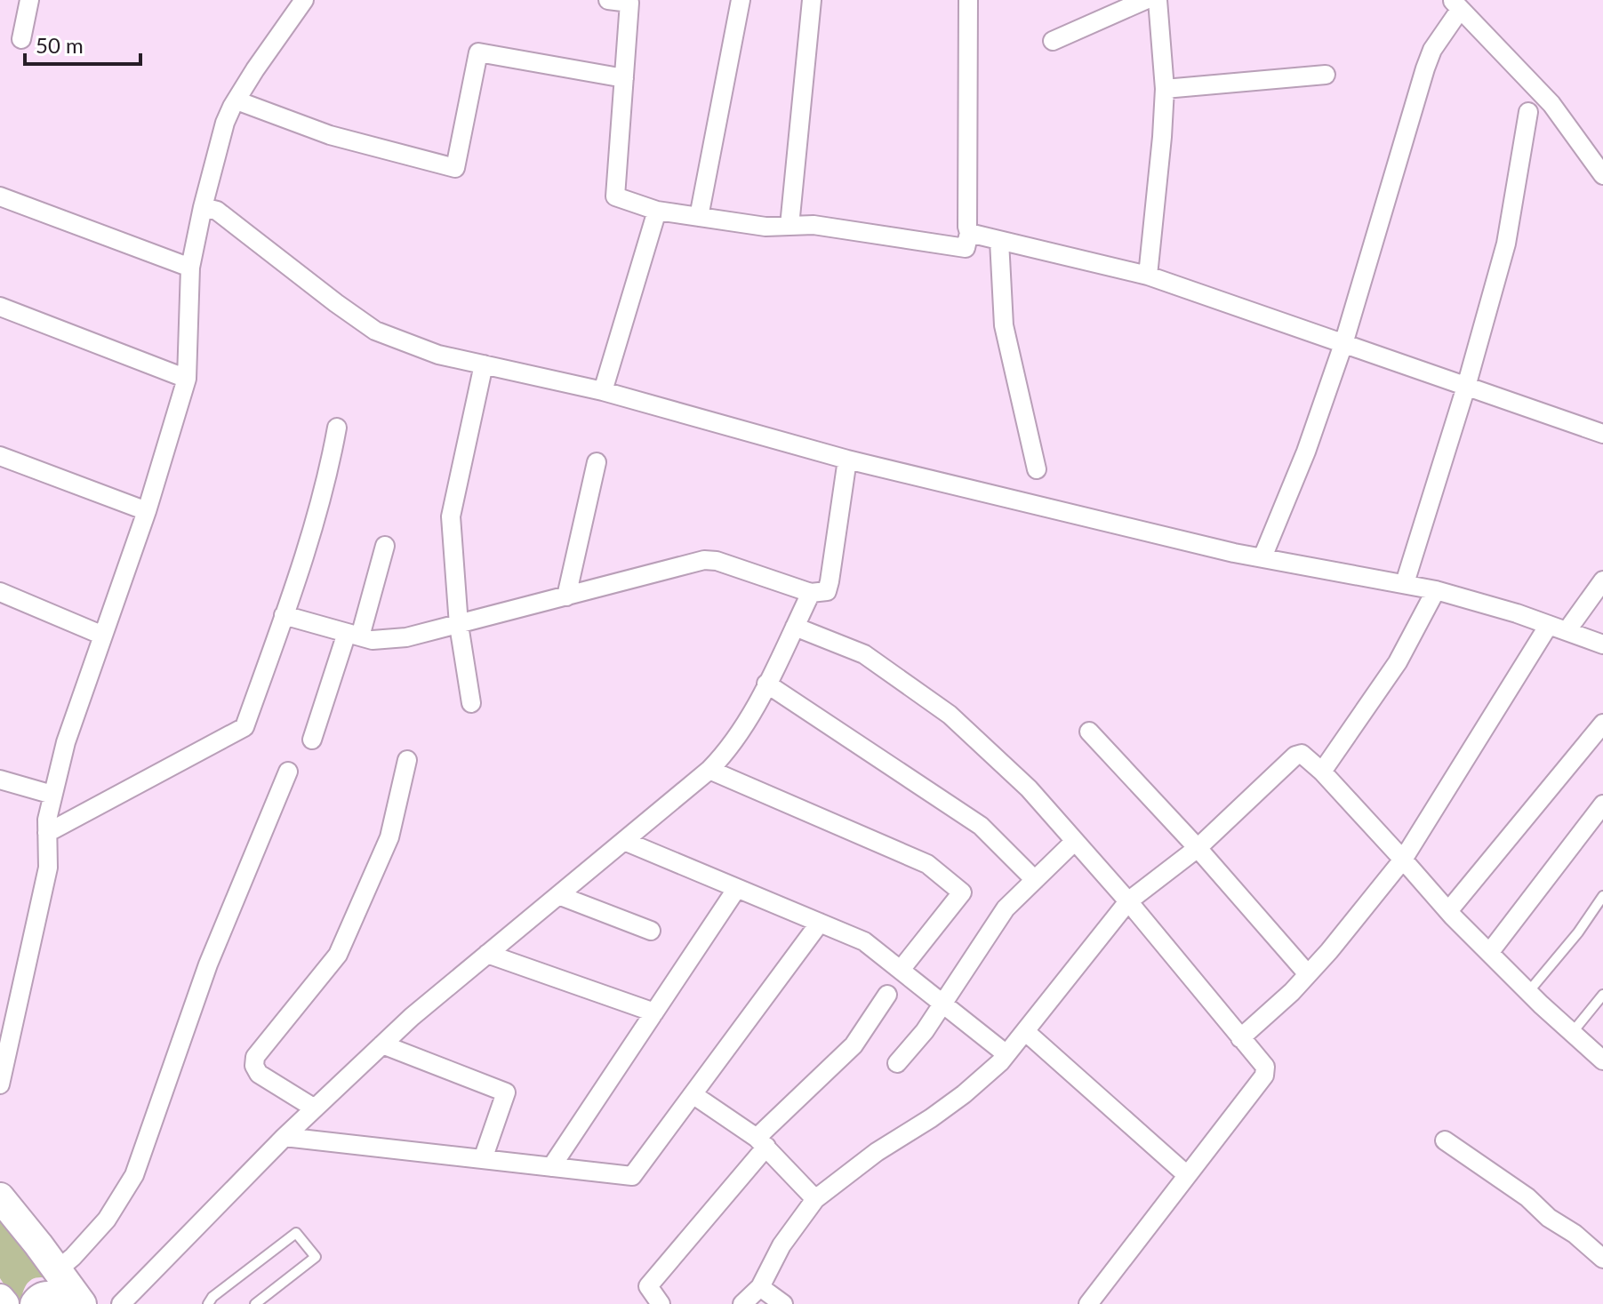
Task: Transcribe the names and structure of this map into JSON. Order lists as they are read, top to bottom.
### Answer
{
  "scale_bar": "50 m"
}
